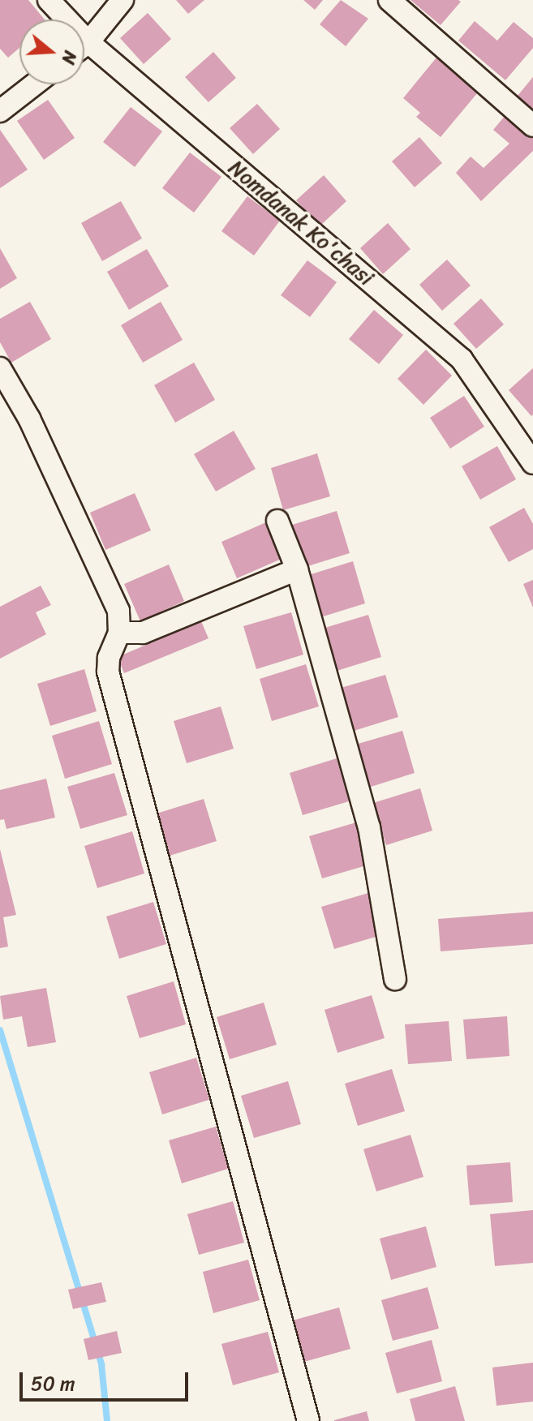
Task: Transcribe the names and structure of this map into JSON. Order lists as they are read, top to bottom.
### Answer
{
  "streets": {
    "street": ["Nomdanak Ko'chasi"]
  },
  "scale_bar": "50 m",
  "north": "right"
}
